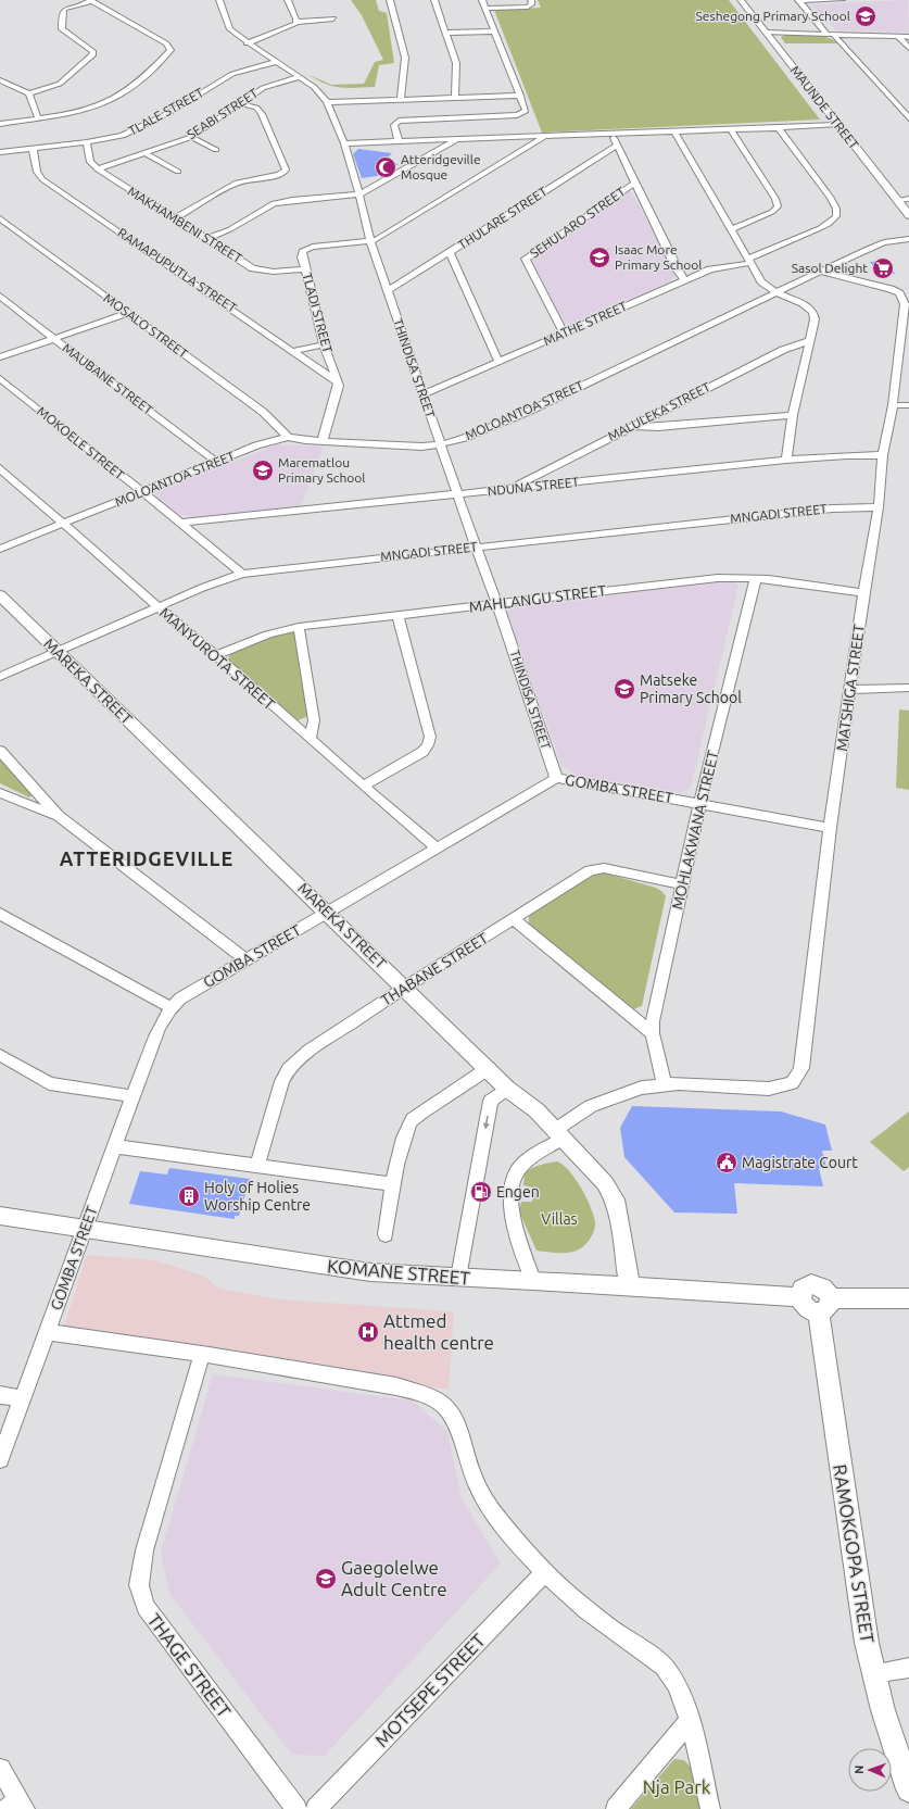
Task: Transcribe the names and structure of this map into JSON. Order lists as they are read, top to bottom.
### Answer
{
  "streets": {
    "street": [
      "MAUNDE STREET",
      "TLALE STREET",
      "SEABI STREET",
      "THULARE STREET",
      "SEHULARO STREET",
      "MAKHAMBENI STREET",
      "RAMAPUPUTLA STREET",
      "TLADI STREET",
      "MATHE STREET",
      "MOSALO STREET",
      "THINDISA STREET",
      "MAUBANE STREET",
      "MOLOANTOA STREET",
      "MALULEKA STREET",
      "MOKOELE STREET",
      "NDUNA STREET",
      "MNGADI STREET",
      "MAHLANGU STREET",
      "MANYUROTA STREET",
      "MAREKA STREET",
      "MATSHIGA STREET",
      "GOMBA STREET",
      "MOHLAKWANA STREET",
      "THABANE STREET",
      "KOMANE STREET",
      "RAMOKGOPA STREET",
      "THAGE STREET",
      "MOTSEPE STREET"
    ]
  },
  "crossings": [
    ["TLALE STREET", "MAKHAMBENI STREET"],
    ["TLALE STREET", "RAMAPUPUTLA STREET"],
    ["TLALE STREET", "THINDISA STREET"],
    ["SEABI STREET", "MAKHAMBENI STREET"],
    ["SEABI STREET", "THINDISA STREET"],
    ["THULARE STREET", "THINDISA STREET"],
    ["SEHULARO STREET", "MATHE STREET"],
    ["MAKHAMBENI STREET", "TLADI STREET"],
    ["RAMAPUPUTLA STREET", "TLADI STREET"],
    ["TLADI STREET", "THINDISA STREET"],
    ["TLADI STREET", "MOLOANTOA STREET"],
    ["MATHE STREET", "THINDISA STREET"],
    ["MOSALO STREET", "MOLOANTOA STREET"],
    ["THINDISA STREET", "MOLOANTOA STREET"],
    ["THINDISA STREET", "NDUNA STREET"],
    ["THINDISA STREET", "MNGADI STREET"],
    ["THINDISA STREET", "MAHLANGU STREET"],
    ["THINDISA STREET", "GOMBA STREET"],
    ["MAUBANE STREET", "MOLOANTOA STREET"],
    ["MOLOANTOA STREET", "MOKOELE STREET"],
    ["MOLOANTOA STREET", "MANYUROTA STREET"],
    ["MOLOANTOA STREET", "MATSHIGA STREET"],
    ["MALULEKA STREET", "NDUNA STREET"],
    ["MOKOELE STREET", "NDUNA STREET"],
    ["MOKOELE STREET", "MNGADI STREET"],
    ["NDUNA STREET", "MATSHIGA STREET"],
    ["MNGADI STREET", "MANYUROTA STREET"],
    ["MNGADI STREET", "MAREKA STREET"],
    ["MNGADI STREET", "MATSHIGA STREET"],
    ["MAHLANGU STREET", "MANYUROTA STREET"],
    ["MAHLANGU STREET", "MATSHIGA STREET"],
    ["MAHLANGU STREET", "MOHLAKWANA STREET"],
    ["MANYUROTA STREET", "GOMBA STREET"],
    ["MAREKA STREET", "MATSHIGA STREET"],
    ["MAREKA STREET", "GOMBA STREET"],
    ["MAREKA STREET", "THABANE STREET"],
    ["MAREKA STREET", "KOMANE STREET"],
    ["MATSHIGA STREET", "GOMBA STREET"],
    ["MATSHIGA STREET", "MOHLAKWANA STREET"],
    ["MATSHIGA STREET", "KOMANE STREET"],
    ["GOMBA STREET", "MOHLAKWANA STREET"],
    ["GOMBA STREET", "KOMANE STREET"],
    ["MOHLAKWANA STREET", "THABANE STREET"],
    ["KOMANE STREET", "RAMOKGOPA STREET"]
  ],
  "districts": ["ATTERIDGEVILLE"],
  "parks": ["Villas", "Nja Park"],
  "places": {
    "school or university": [
      "Seshegong Primary School",
      "Isaac More Primary School",
      "Marematlou Primary School",
      "Matseke Primary School",
      "Gaegolelwe Adult Centre"
    ],
    "mosque": ["Atteridgeville Mosque"],
    "supermarket": ["Sasol Delight"],
    "public building": ["Magistrate Court"],
    "fuel station": ["Engen"],
    "building": ["Holy of Holies Worship Centre"],
    "hospital": ["Attmed health centre"]
  },
  "north": "left"
}
